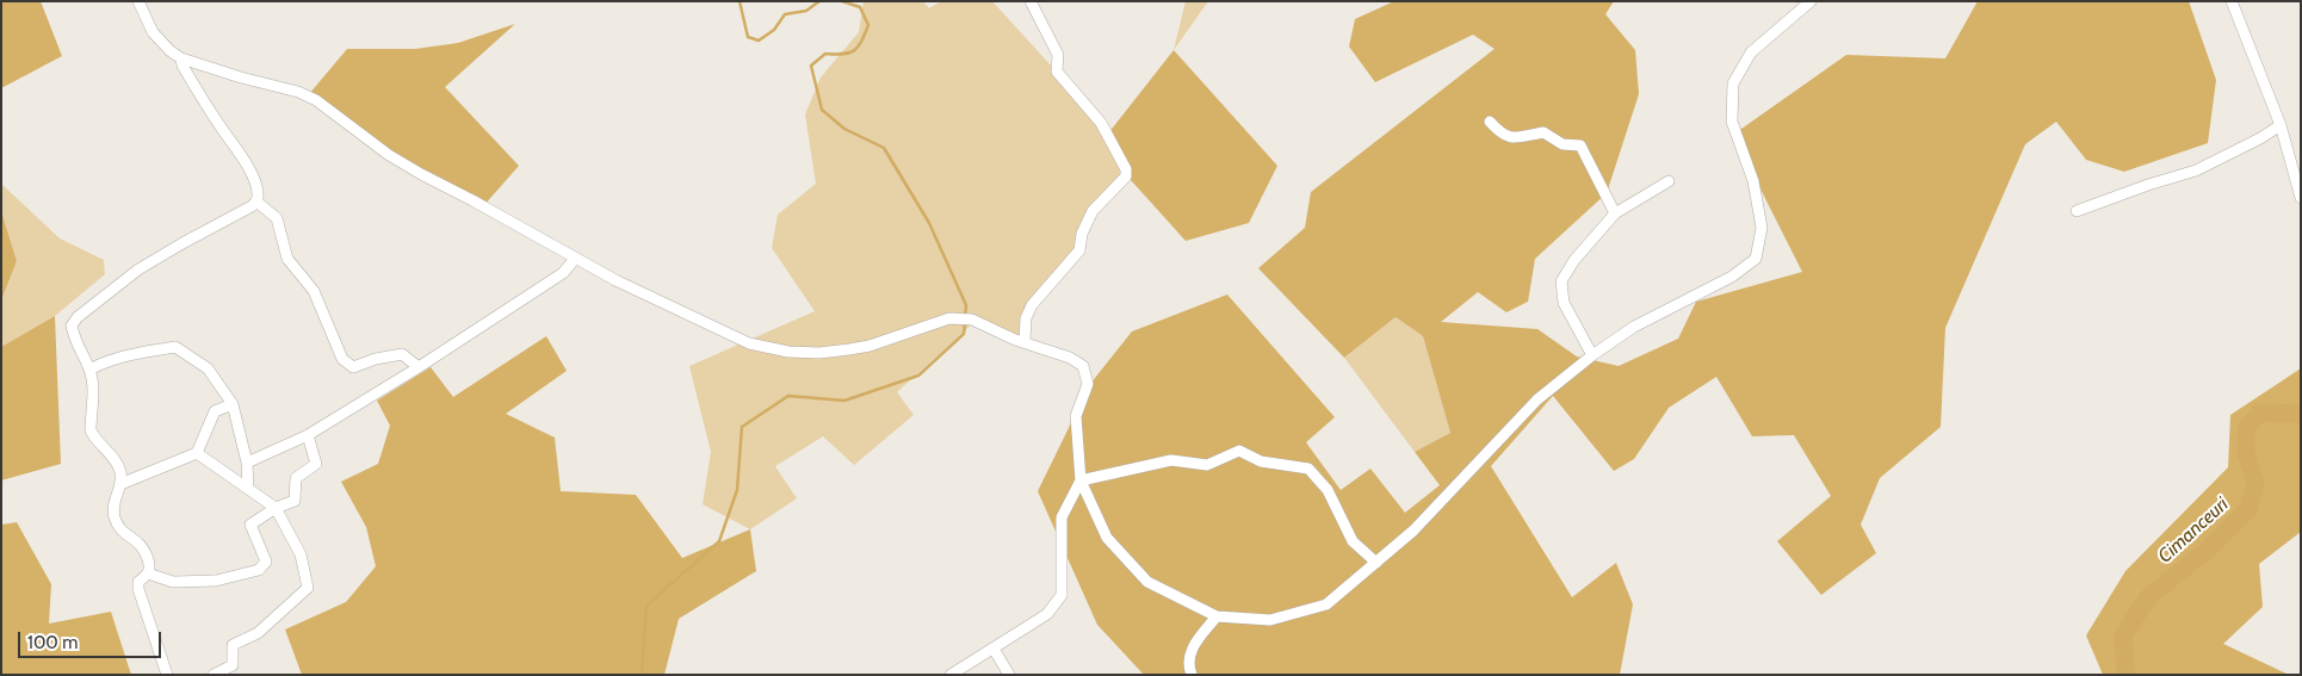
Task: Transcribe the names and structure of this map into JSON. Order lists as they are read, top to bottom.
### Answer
{
  "water": ["Cimanceuri"],
  "scale_bar": "100 m"
}
